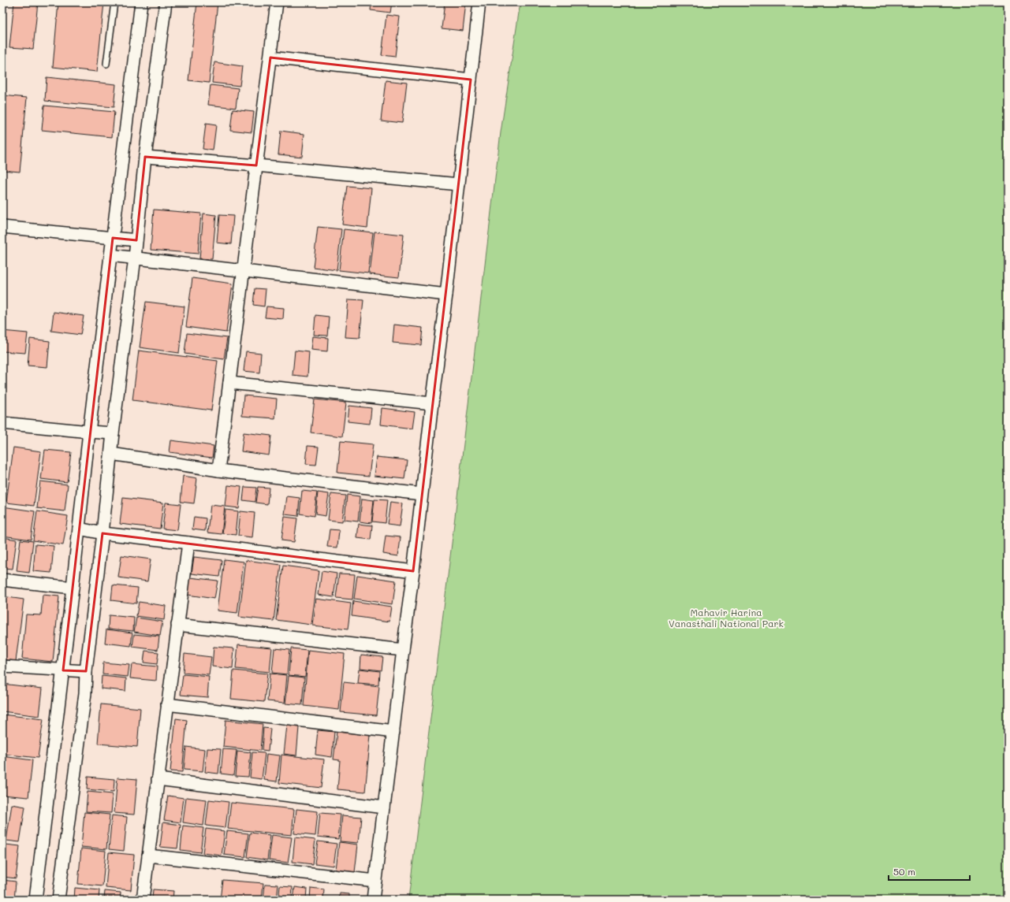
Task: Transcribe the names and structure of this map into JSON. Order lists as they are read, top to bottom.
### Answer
{
  "parks": ["Mahavir Harina Vanasthali National Park"],
  "scale_bar": "50 m"
}
